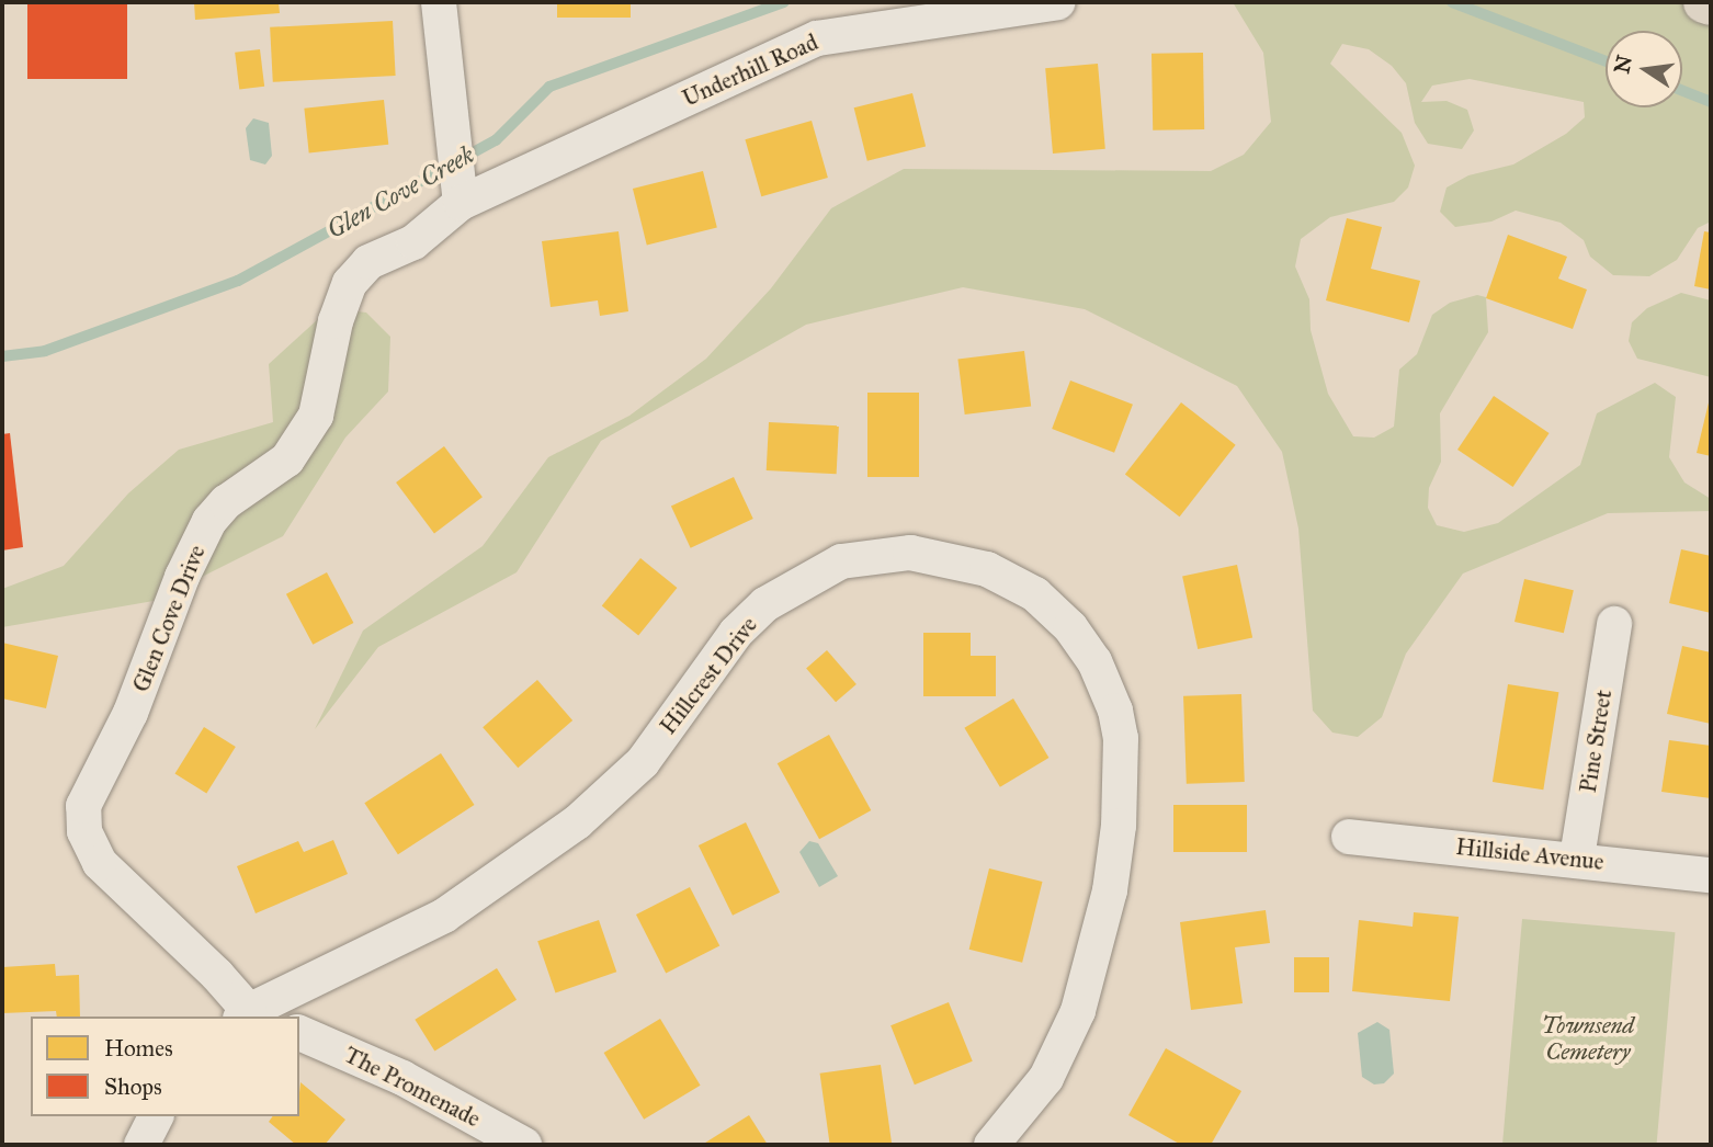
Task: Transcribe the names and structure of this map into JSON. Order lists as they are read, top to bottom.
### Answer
{
  "streets": {
    "street": [
      "Underhill Road",
      "Glen Cove Drive",
      "Hillcrest Drive",
      "Pine Street",
      "Hillside Avenue",
      "The Promenade"
    ]
  },
  "crossings": [
    ["Underhill Road", "Glen Cove Drive"],
    ["Glen Cove Drive", "Hillcrest Drive"],
    ["Pine Street", "Hillside Avenue"]
  ],
  "water": ["Glen Cove Creek"],
  "parks": ["Townsend Cemetery"],
  "legend": ["Homes", "Shops"],
  "north": "left"
}
